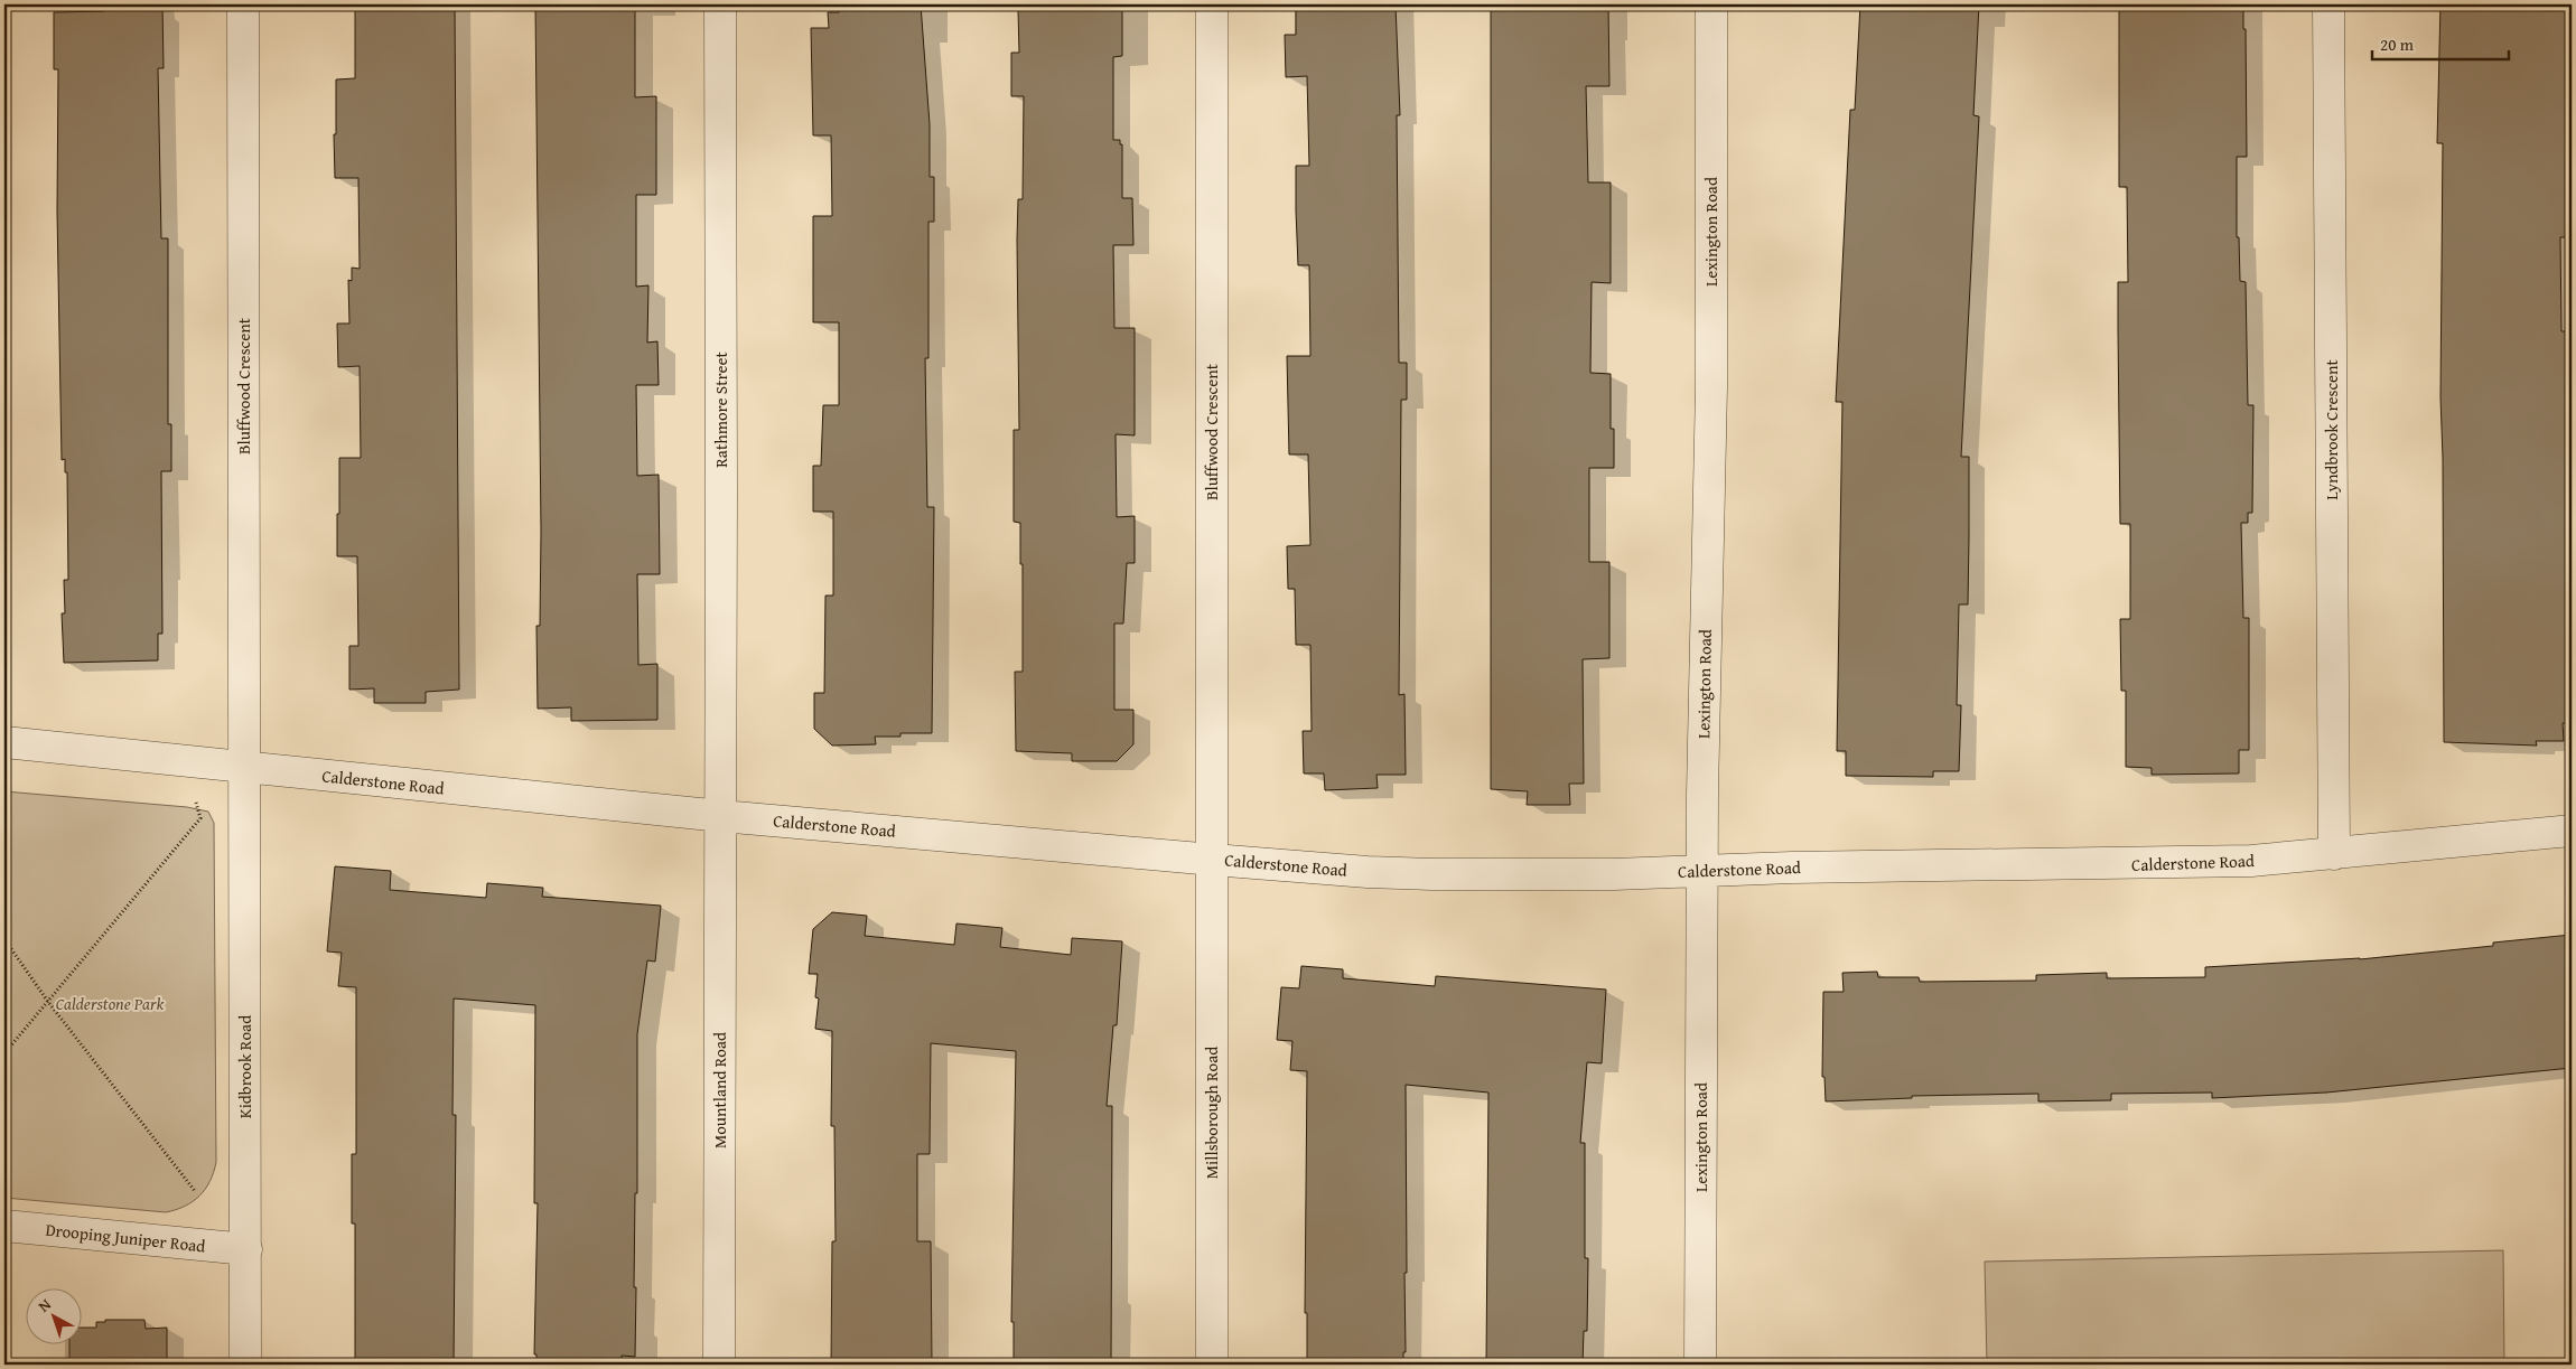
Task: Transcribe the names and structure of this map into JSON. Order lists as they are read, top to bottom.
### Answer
{
  "streets": {
    "street": [
      "Lexington Road",
      "Bluffwood Crescent",
      "Rathmore Street",
      "Lyndbrook Crescent",
      "Calderstone Road",
      "Kidbrook Road",
      "Mountland Road",
      "Millsborough Road",
      "Drooping Juniper Road"
    ]
  },
  "crossings": [
    ["Lexington Road", "Calderstone Road"],
    ["Bluffwood Crescent", "Calderstone Road"],
    ["Bluffwood Crescent", "Kidbrook Road"],
    ["Bluffwood Crescent", "Millsborough Road"],
    ["Rathmore Street", "Calderstone Road"],
    ["Rathmore Street", "Mountland Road"],
    ["Lyndbrook Crescent", "Calderstone Road"],
    ["Calderstone Road", "Kidbrook Road"],
    ["Calderstone Road", "Mountland Road"],
    ["Calderstone Road", "Millsborough Road"],
    ["Kidbrook Road", "Drooping Juniper Road"]
  ],
  "parks": ["Calderstone Park"],
  "scale_bar": "20 m",
  "north": "top left"
}
